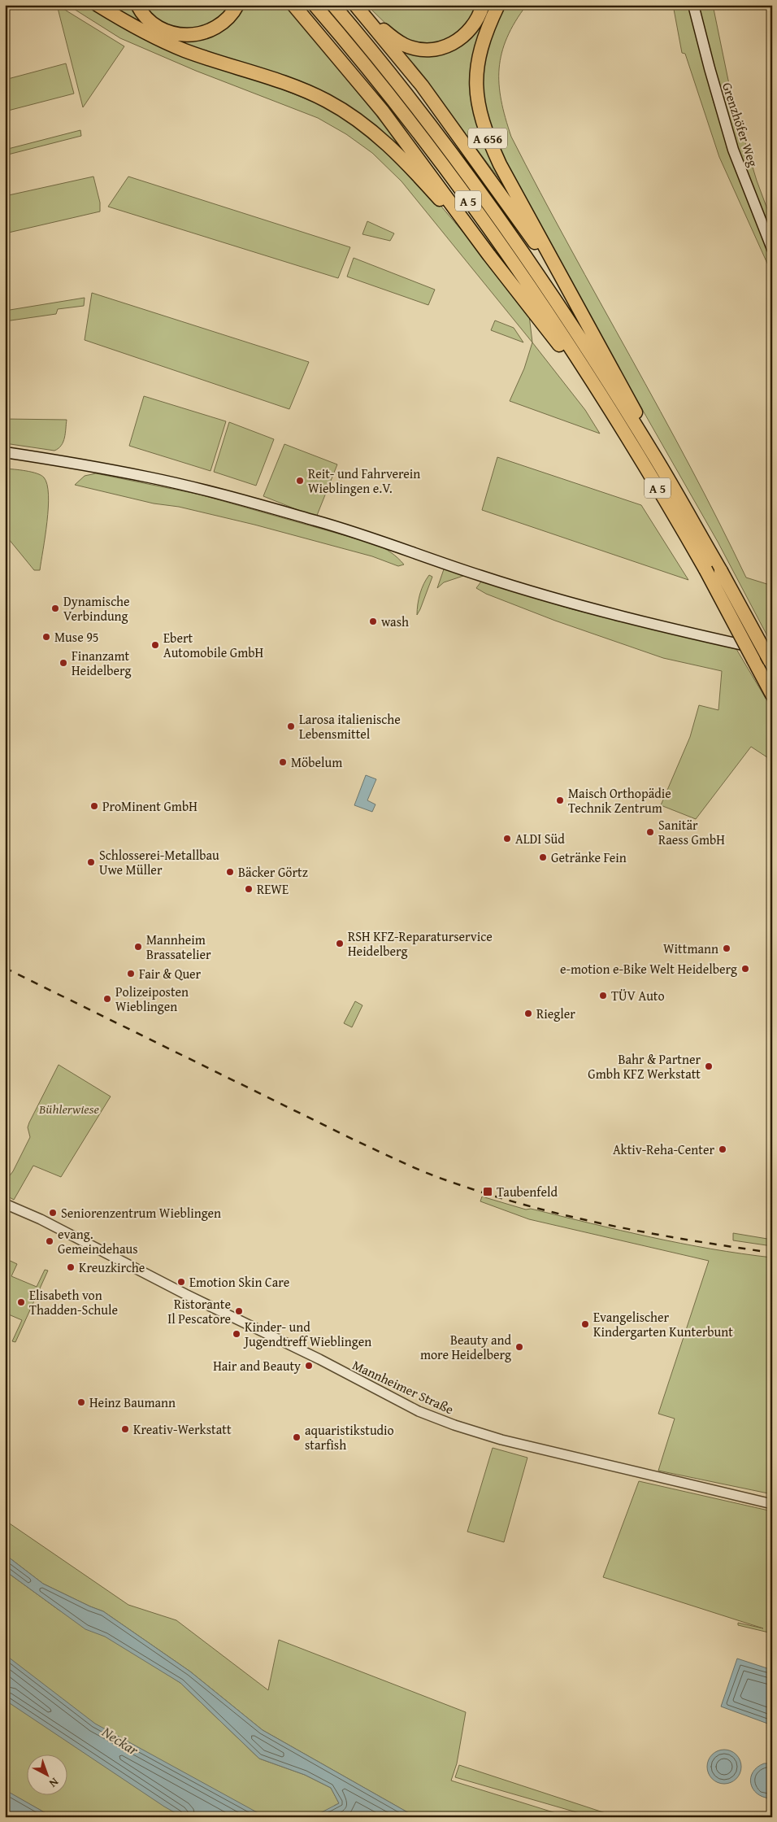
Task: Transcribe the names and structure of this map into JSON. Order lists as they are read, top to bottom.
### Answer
{
  "streets": {
    "highway": ["A 656", "A 5"],
    "main road": ["Grenzhöfer Weg"],
    "street": ["Mannheimer Straße"]
  },
  "water": ["Neckar"],
  "parks": ["Bühlerwiese"],
  "places": {
    "other": [
      "Reit- und Fahrverein Wieblingen e.V.",
      "Dynamische Verbindung",
      "wash",
      "Muse 95",
      "Ebert Automobile GmbH",
      "Finanzamt Heidelberg",
      "Larosa italienische Lebensmittel",
      "Möbelum",
      "Maisch Orthopädie Technik Zentrum",
      "ProMinent GmbH",
      "Sanitär Raess GmbH",
      "ALDI Süd",
      "Getränke Fein",
      "Schlosserei-Metallbau Uwe Müller",
      "Bäcker Görtz",
      "REWE",
      "RSH KFZ-Reparaturservice Heidelberg",
      "Mannheim Brassatelier",
      "Wittmann",
      "e-motion e-Bike Welt Heidelberg",
      "Fair & Quer",
      "TÜV Auto",
      "Polizeiposten Wieblingen",
      "Riegler",
      "Bahr & Partner Gmbh KFZ Werkstatt",
      "Aktiv-Reha-Center",
      "Seniorenzentrum Wieblingen",
      "evang. Gemeindehaus",
      "Kreuzkirche",
      "Emotion Skin Care",
      "Elisabeth von Thadden-Schule",
      "Ristorante Il Pescatore",
      "Evangelischer Kindergarten Kunterbunt",
      "Kinder- und Jugendtreff Wieblingen",
      "Beauty and more Heidelberg",
      "Hair and Beauty",
      "Heinz Baumann",
      "Kreativ-Werkstatt",
      "aquaristikstudio starfish"
    ],
    "transit": ["Taubenfeld"]
  },
  "north": "bottom right"
}
